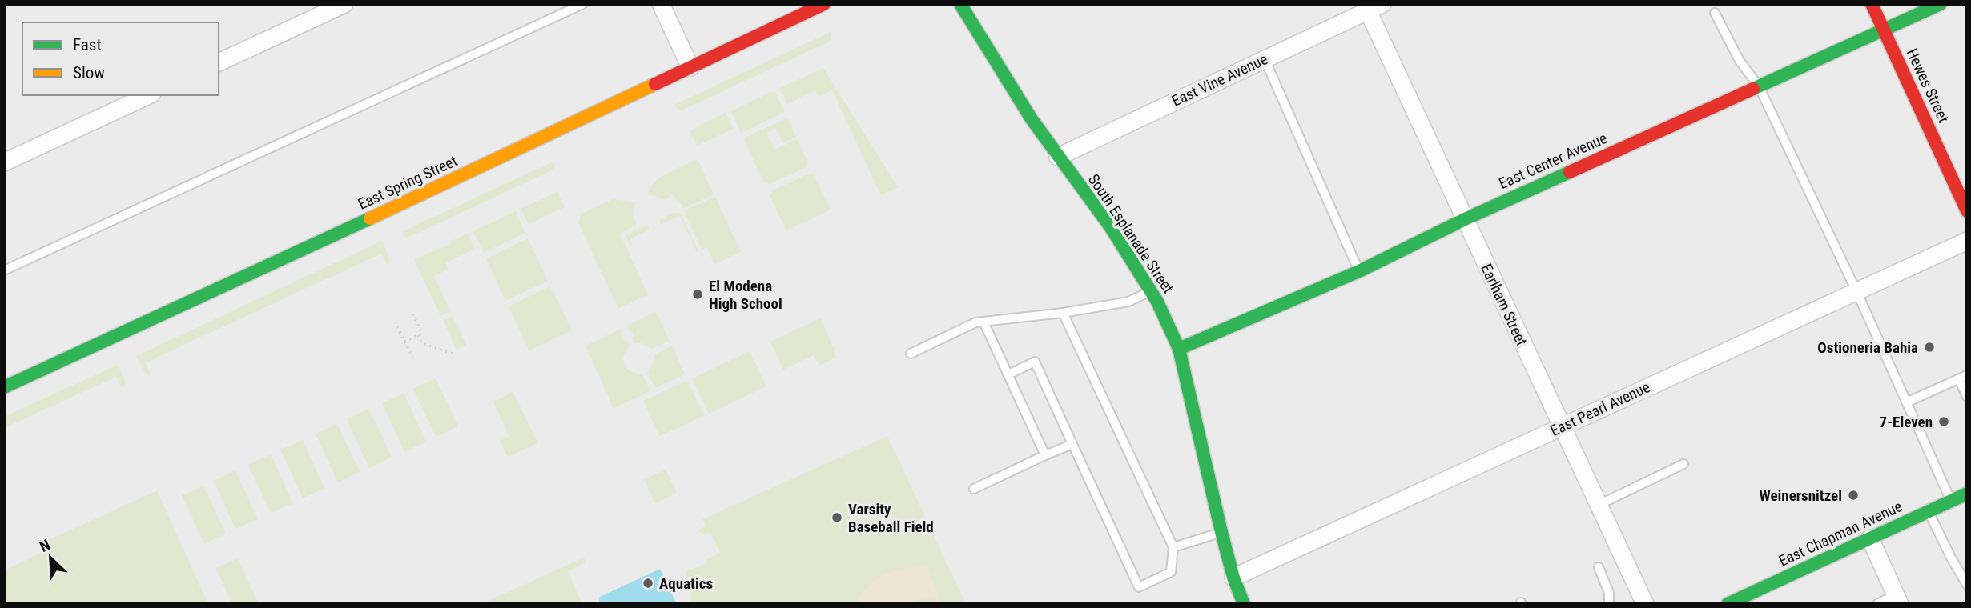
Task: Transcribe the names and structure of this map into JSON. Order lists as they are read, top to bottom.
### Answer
{
  "streets": {
    "street": [
      "East Vine Avenue",
      "Hewes Street",
      "East Center Avenue",
      "East Spring Street",
      "South Esplanade Street",
      "Earlham Street",
      "East Pearl Avenue",
      "East Chapman Avenue"
    ]
  },
  "crossings": [
    ["East Vine Avenue", "South Esplanade Street"],
    ["East Vine Avenue", "Earlham Street"],
    ["Hewes Street", "East Center Avenue"],
    ["East Center Avenue", "South Esplanade Street"],
    ["East Center Avenue", "Earlham Street"],
    ["South Esplanade Street", "East Pearl Avenue"],
    ["Earlham Street", "East Pearl Avenue"]
  ],
  "places": [
    "El Modena High School",
    "Ostioneria Bahia",
    "7-Eleven",
    "Weinersnitzel",
    "Varsity Baseball Field",
    "Aquatics"
  ],
  "legend": ["Fast", "Slow"],
  "north": "top left"
}
